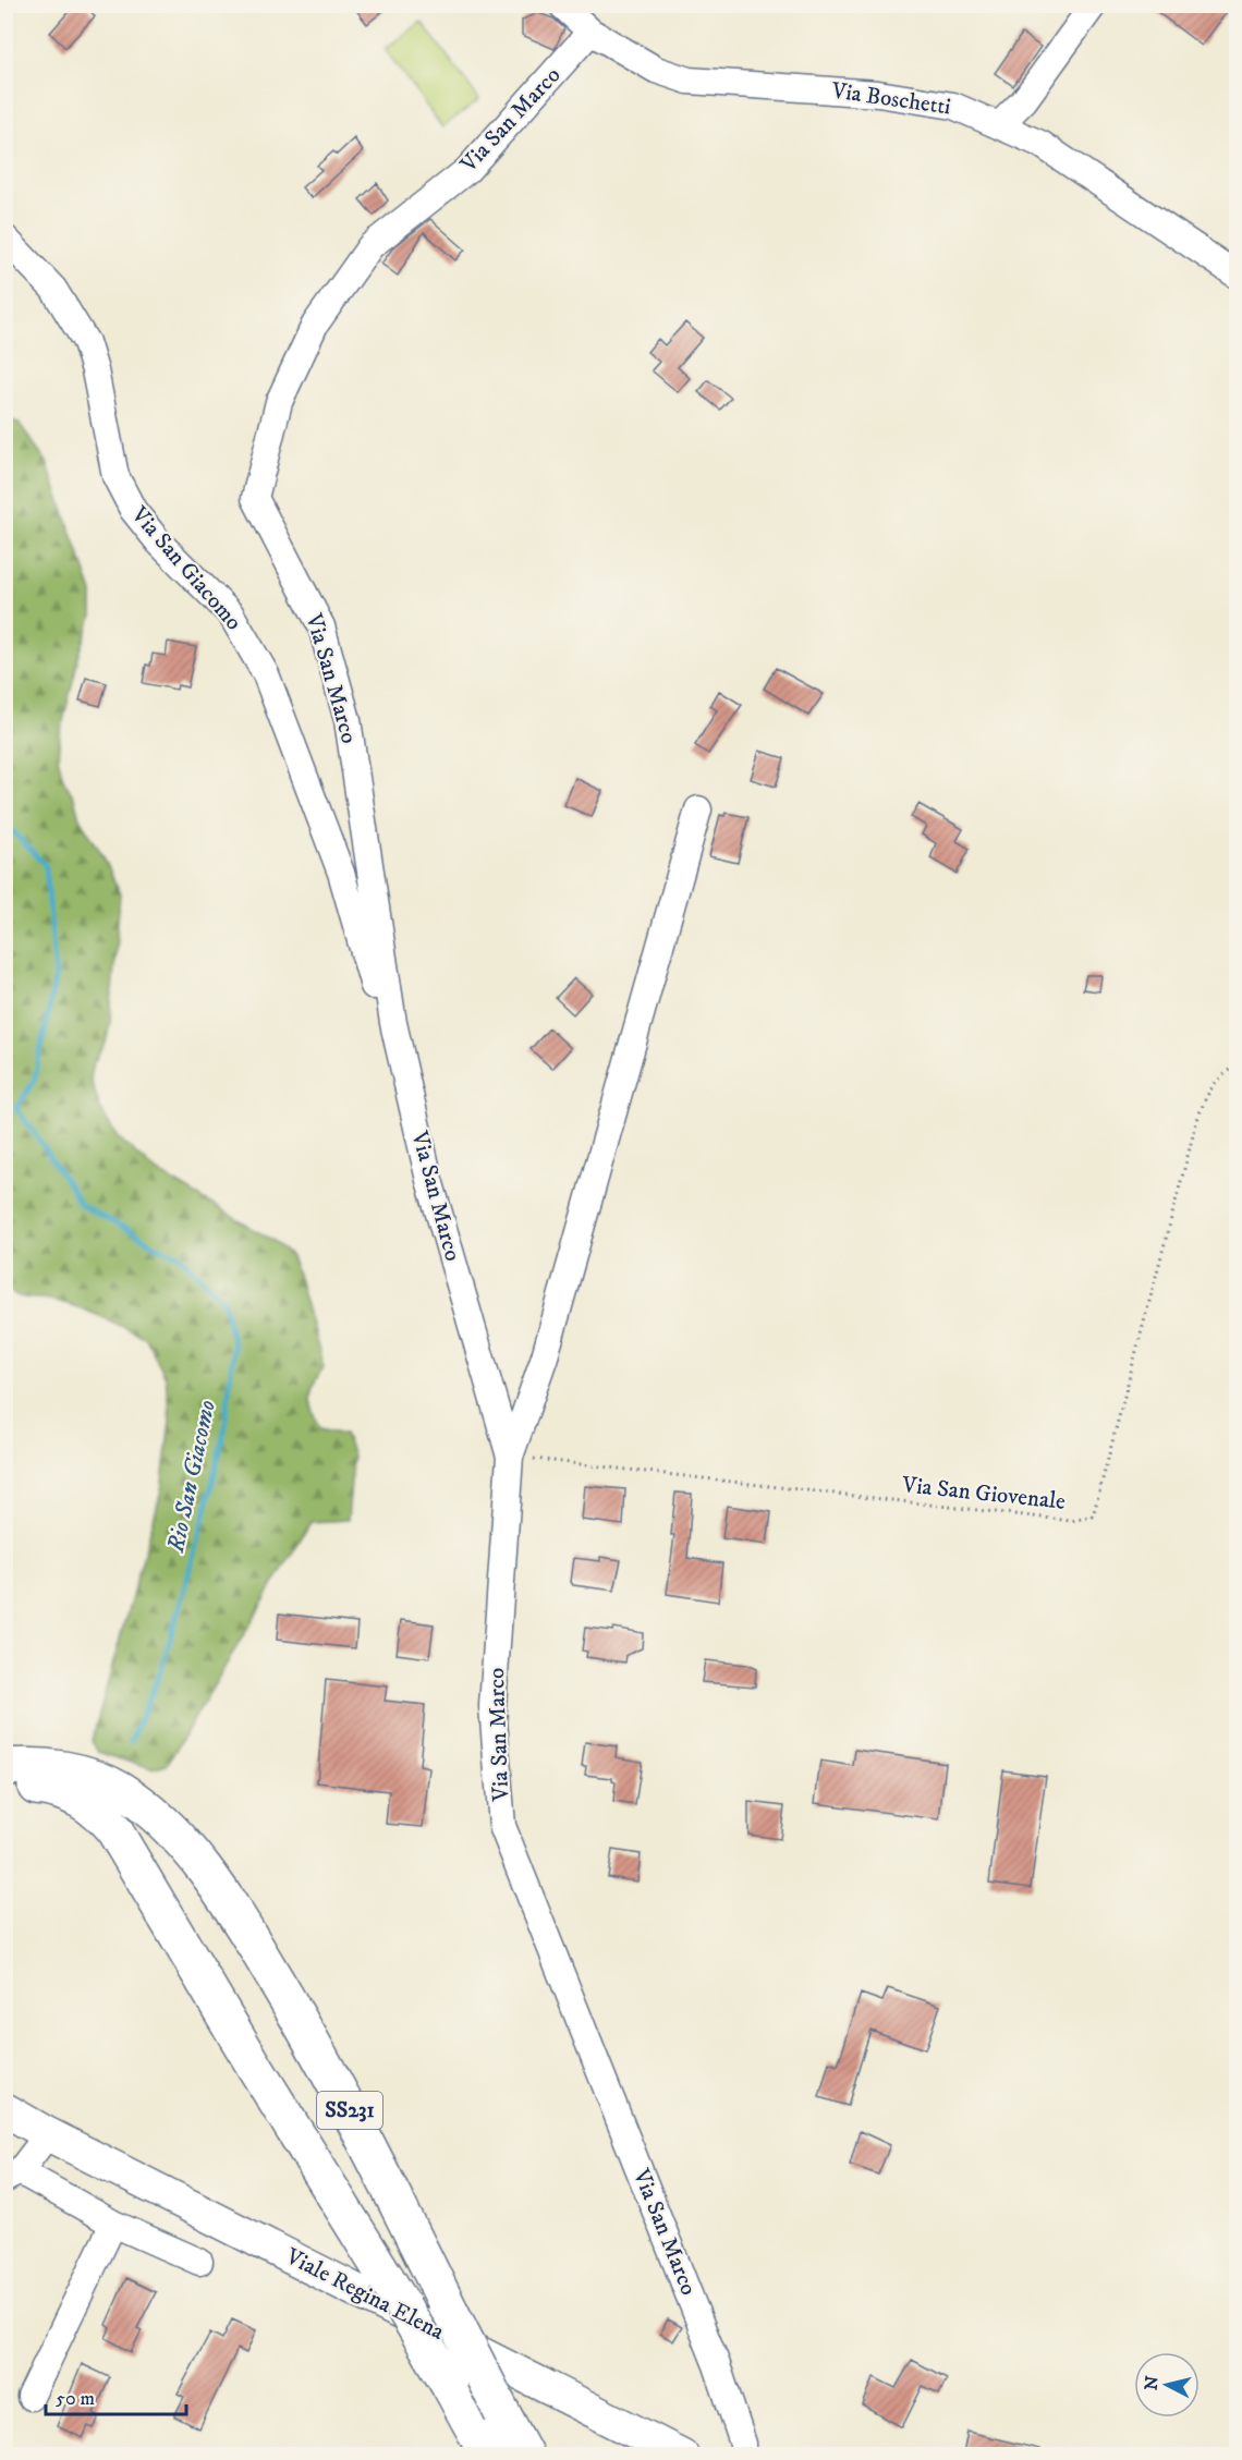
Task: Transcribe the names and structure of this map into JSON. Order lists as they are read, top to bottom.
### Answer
{
  "streets": {
    "highway": ["SS231"],
    "main road": ["Viale Regina Elena"],
    "street": ["Via Boschetti", "Via San Marco", "Via San Giacomo"],
    "path": ["Via San Giovenale"]
  },
  "crossings": [
    ["Via Boschetti", "Via San Marco"],
    ["Via San Marco", "Via San Giacomo"],
    ["Via San Marco", "Via San Giovenale"]
  ],
  "water": ["Rio San Giacomo"],
  "scale_bar": "50 m",
  "north": "left"
}
